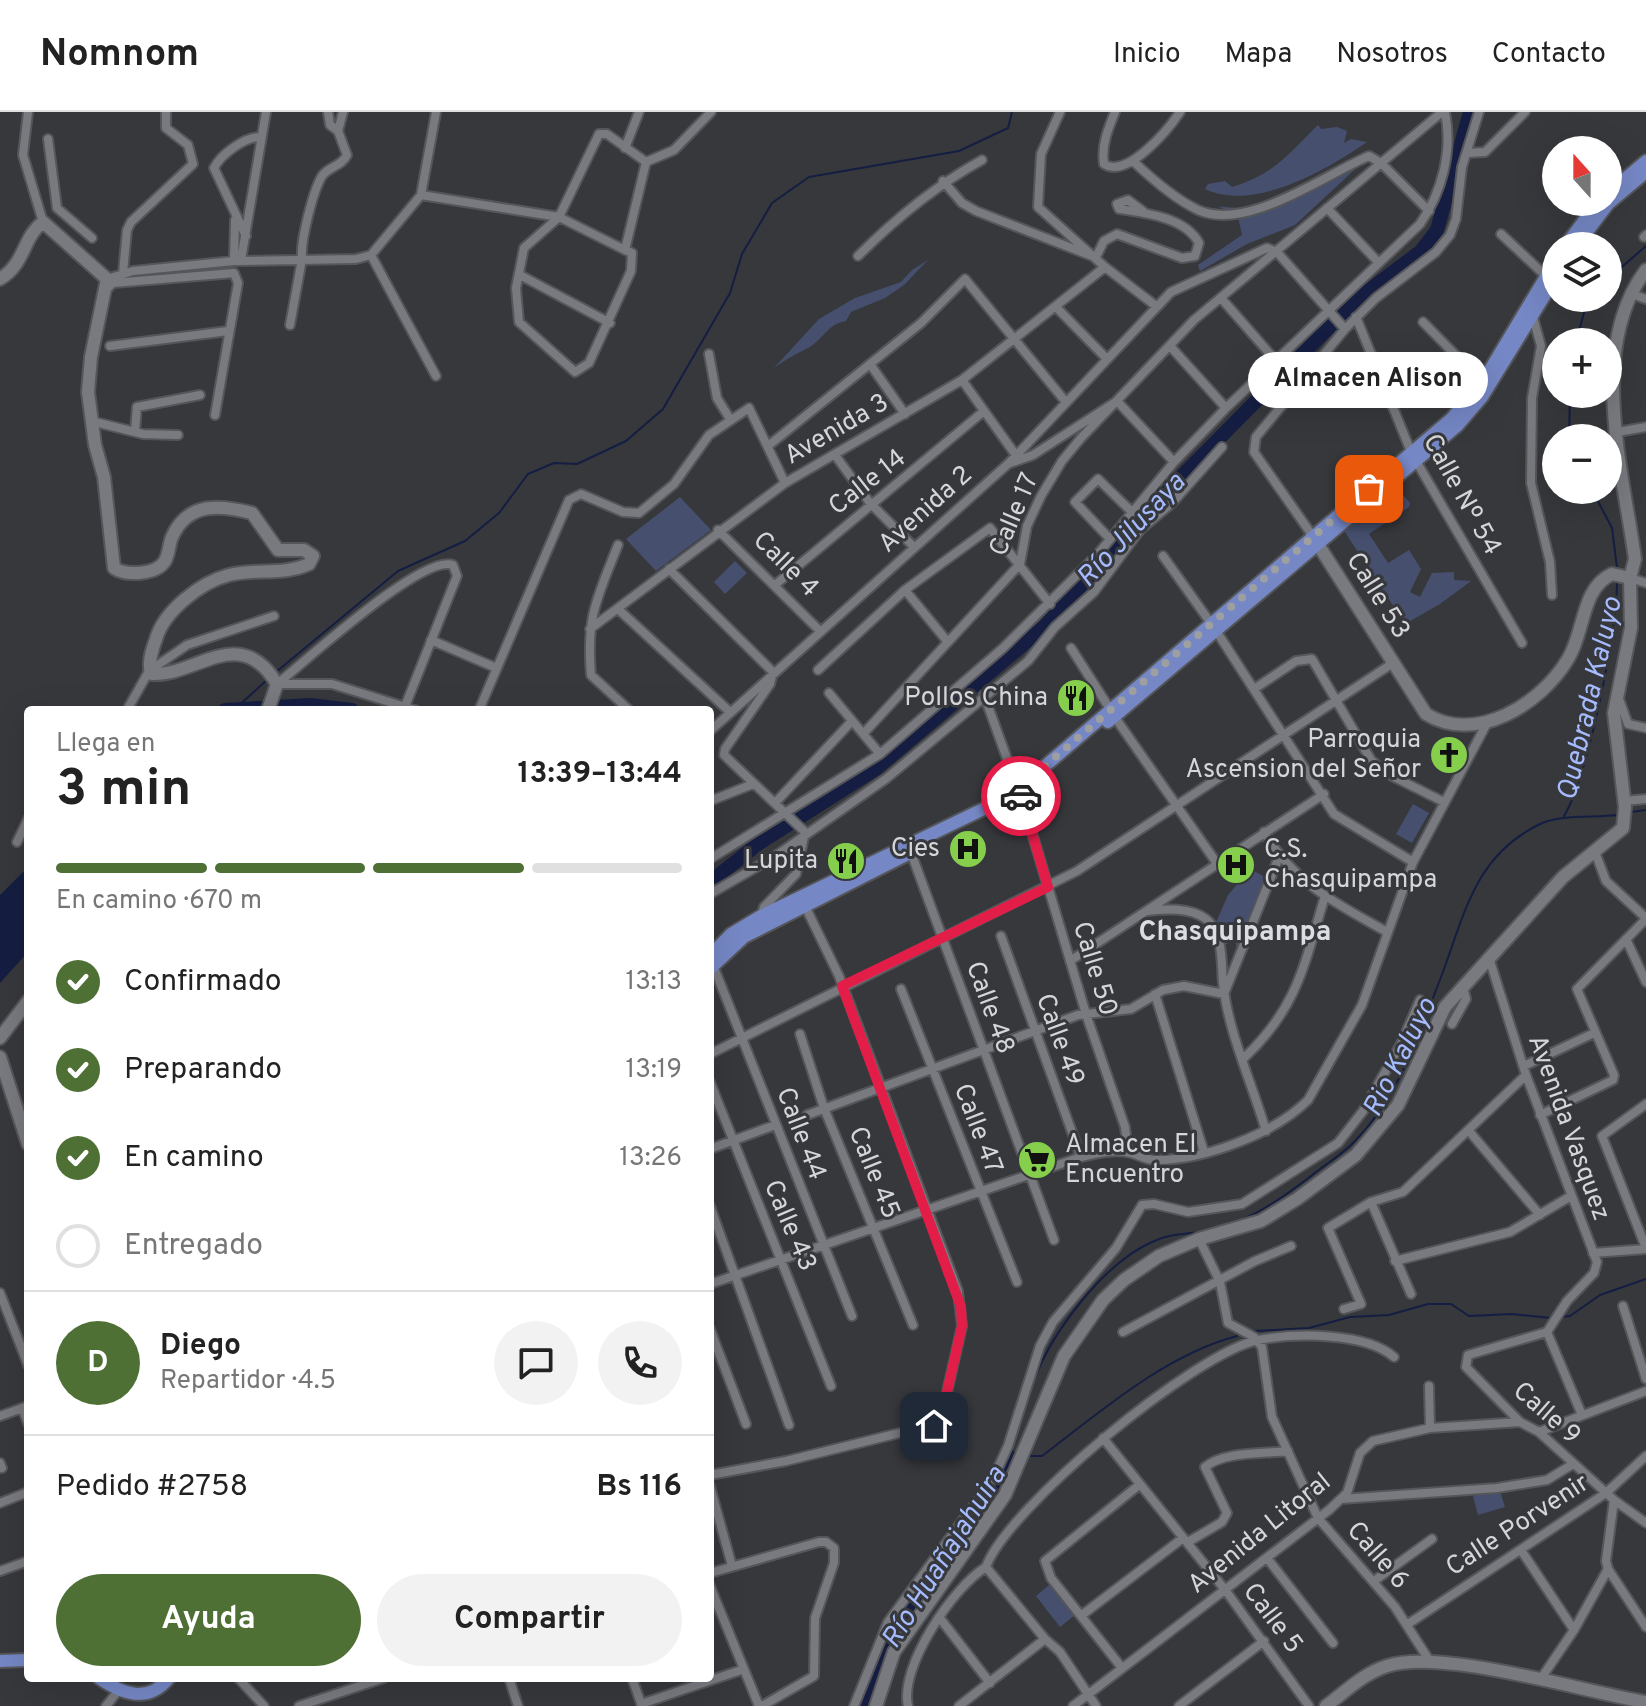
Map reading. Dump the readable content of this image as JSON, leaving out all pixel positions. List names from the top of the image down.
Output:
{
  "streets": {
    "street": [
      "Avenida 3",
      "Calle 14",
      "Calle Nº 54",
      "Avenida 2",
      "Calle 17",
      "Calle 4",
      "Calle 53",
      "Calle 50",
      "Calle 48",
      "Calle 49",
      "Avenida Vasquez",
      "Calle 47",
      "Calle 44",
      "Calle 45",
      "Calle 43",
      "Calle 9",
      "Calle Porvenir",
      "Avenida Litoral",
      "Calle 6",
      "Calle 5"
    ]
  },
  "crossings": [
    ["Avenida 3", "Calle 4"],
    ["Calle 14", "Calle 4"],
    ["Avenida 2", "Calle 17"],
    ["Avenida 2", "Calle 4"],
    ["Avenida Vasquez", "Calle 9"],
    ["Calle 9", "Calle Porvenir"],
    ["Calle 9", "Avenida Litoral"],
    ["Calle Porvenir", "Calle 6"],
    ["Avenida Litoral", "Calle 6"],
    ["Avenida Litoral", "Calle 5"]
  ],
  "districts": ["Chasquipampa"],
  "water": [
    "Río Jilusaya",
    "Quebrada Kaluyo",
    "Rio Kaluyo",
    "Río Huañajahuira"
  ],
  "places": {
    "other": ["Almacen Alison"],
    "restaurant": ["Pollos China", "Lupita"],
    "church": ["Parroquia Ascension del Señor"],
    "hospital": ["Cies", "C.S. Chasquipampa"],
    "supermarket": ["Almacen El Encuentro"]
  },
  "north": "top",
  "page": {
    "header": "Nomnom",
    "nav": [
      "Inicio",
      "Mapa",
      "Nosotros",
      "Contacto"
    ],
    "map_buttons": ["+", "−"],
    "bubble": "Almacen Alison",
    "heading": ["3 min", "Llega en", "13:39–13:44"],
    "panel": [
      "Diego",
      "Repartidor · 4.5",
      "Pedido #2758",
      "Bs 116"
    ],
    "bar": "En camino · 670 m",
    "list": [
      ["Confirmado", "13:13"],
      ["Preparando", "13:19"],
      ["En camino", "13:26"],
      "Entregado"
    ],
    "round": "D",
    "buttons": ["Ayuda", "Compartir"]
  }
}
